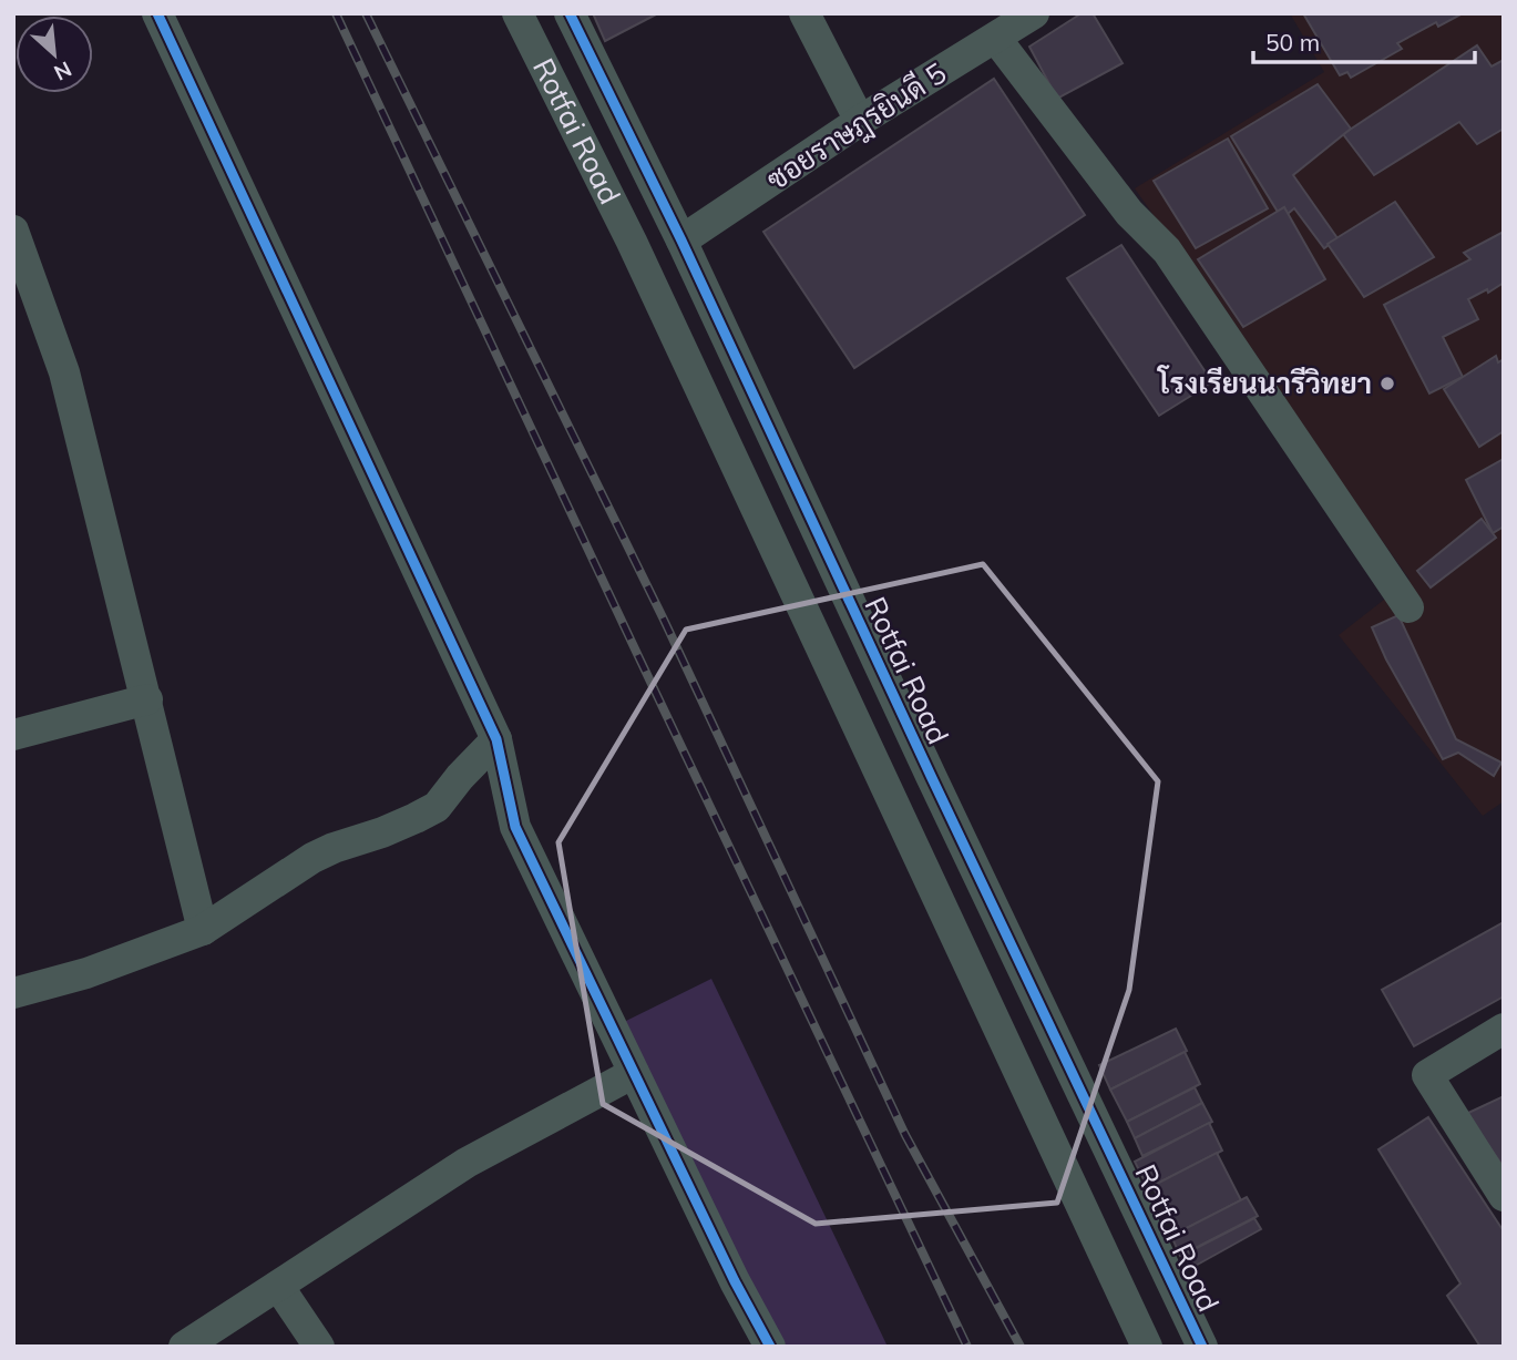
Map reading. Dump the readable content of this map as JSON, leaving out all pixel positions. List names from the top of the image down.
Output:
{
  "streets": {
    "street": ["ซอยราษฎรยินดี 5", "Rotfai Road"]
  },
  "crossings": [
    ["ซอยราษฎรยินดี 5", "Rotfai Road"]
  ],
  "places": ["โรงเรียนนารีวิทยา"],
  "scale_bar": "50 m",
  "north": "bottom right"
}
